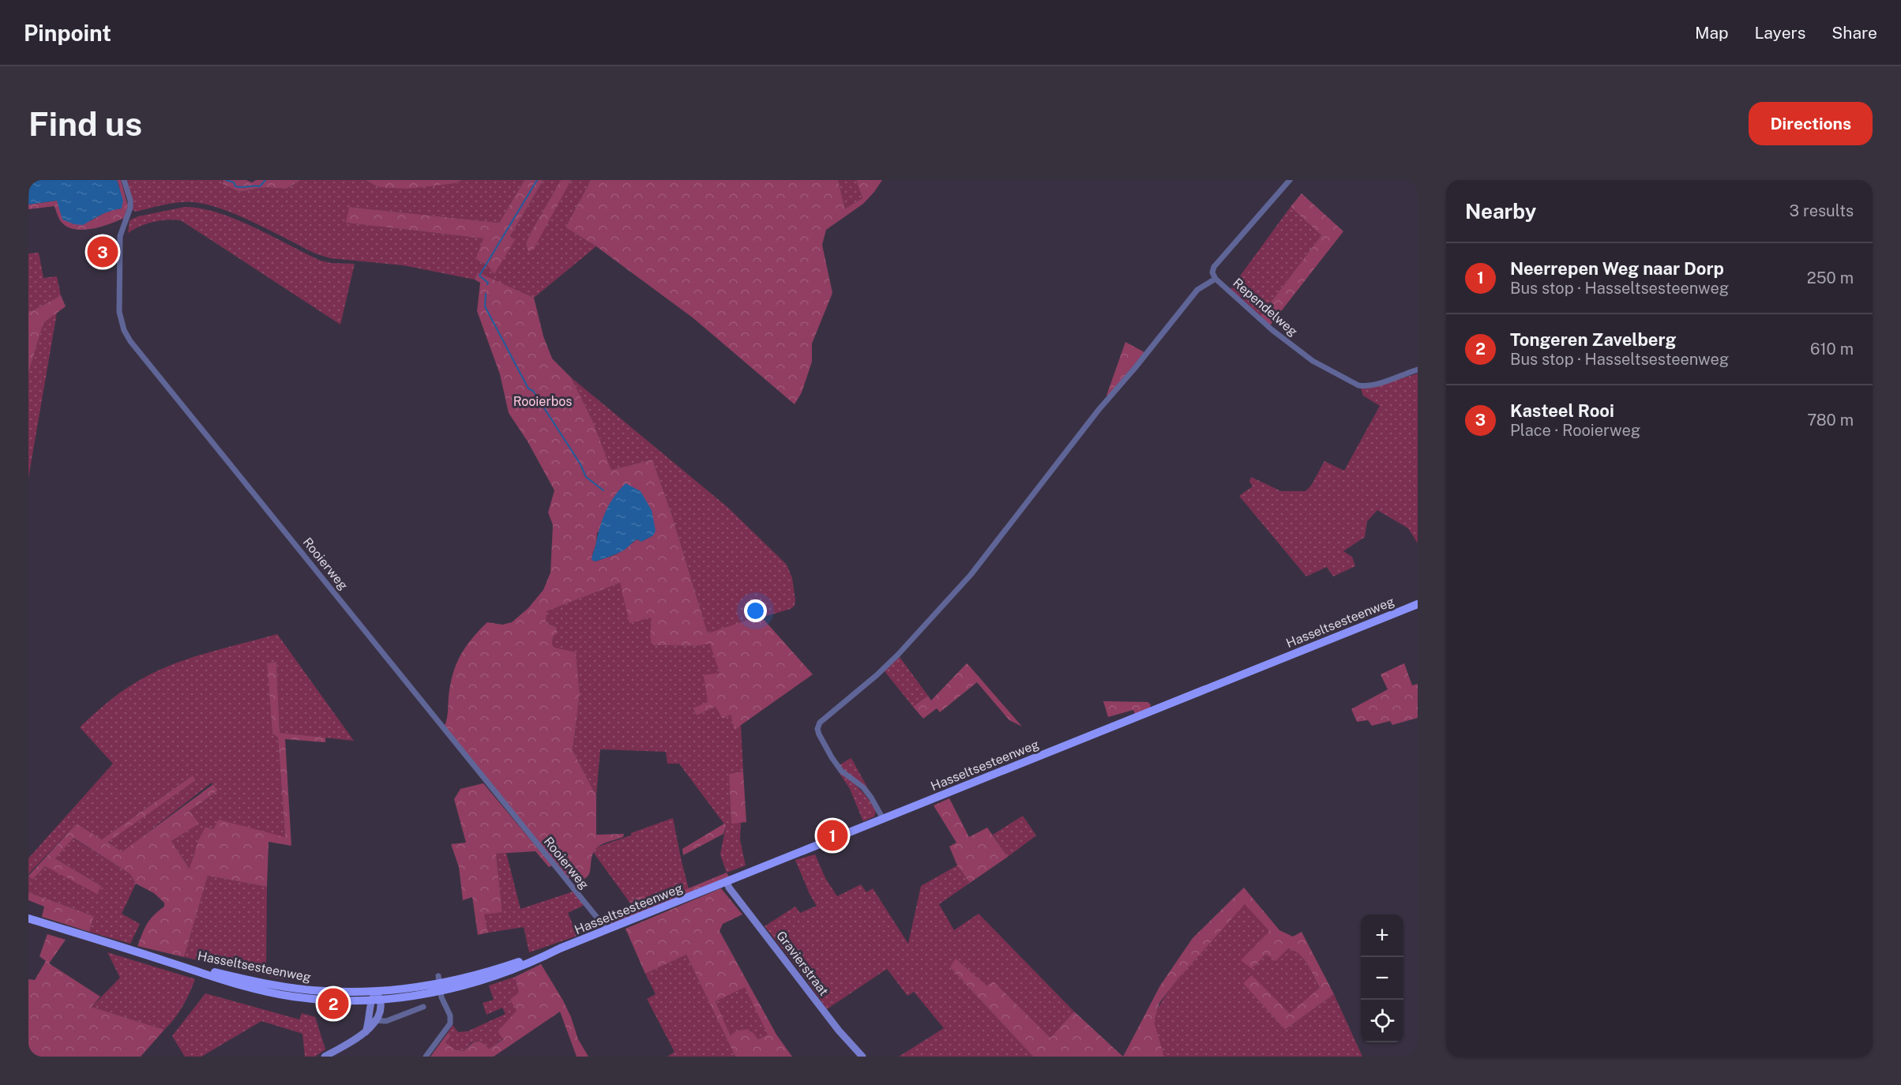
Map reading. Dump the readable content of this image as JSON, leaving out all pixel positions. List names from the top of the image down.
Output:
{
  "streets": {
    "main road": ["Hasseltsesteenweg"],
    "street": ["Rependelweg", "Rooierweg", "Gravierstraat"]
  },
  "crossings": [
    ["Rooierweg", "Hasseltsesteenweg"],
    ["Hasseltsesteenweg", "Gravierstraat"]
  ],
  "parks": ["Rooierbos"],
  "page": {
    "header": "Pinpoint",
    "nav": ["Map", "Layers", "Share"],
    "buttons": "Directions",
    "title": "Find us",
    "heading": ["Nearby", "3 results"],
    "pins": ["3", "1", "2"],
    "list": [
      {
        "mark": "1",
        "name": "Neerrepen Weg naar Dorp",
        "note": "Bus stop · Hasseltsesteenweg",
        "value": "250 m"
      },
      {
        "mark": "2",
        "name": "Tongeren Zavelberg",
        "note": "Bus stop · Hasseltsesteenweg",
        "value": "610 m"
      },
      {
        "mark": "3",
        "name": "Kasteel Rooi",
        "note": "Place · Rooierweg",
        "value": "780 m"
      }
    ],
    "map_buttons": ["+", "−"]
  }
}
